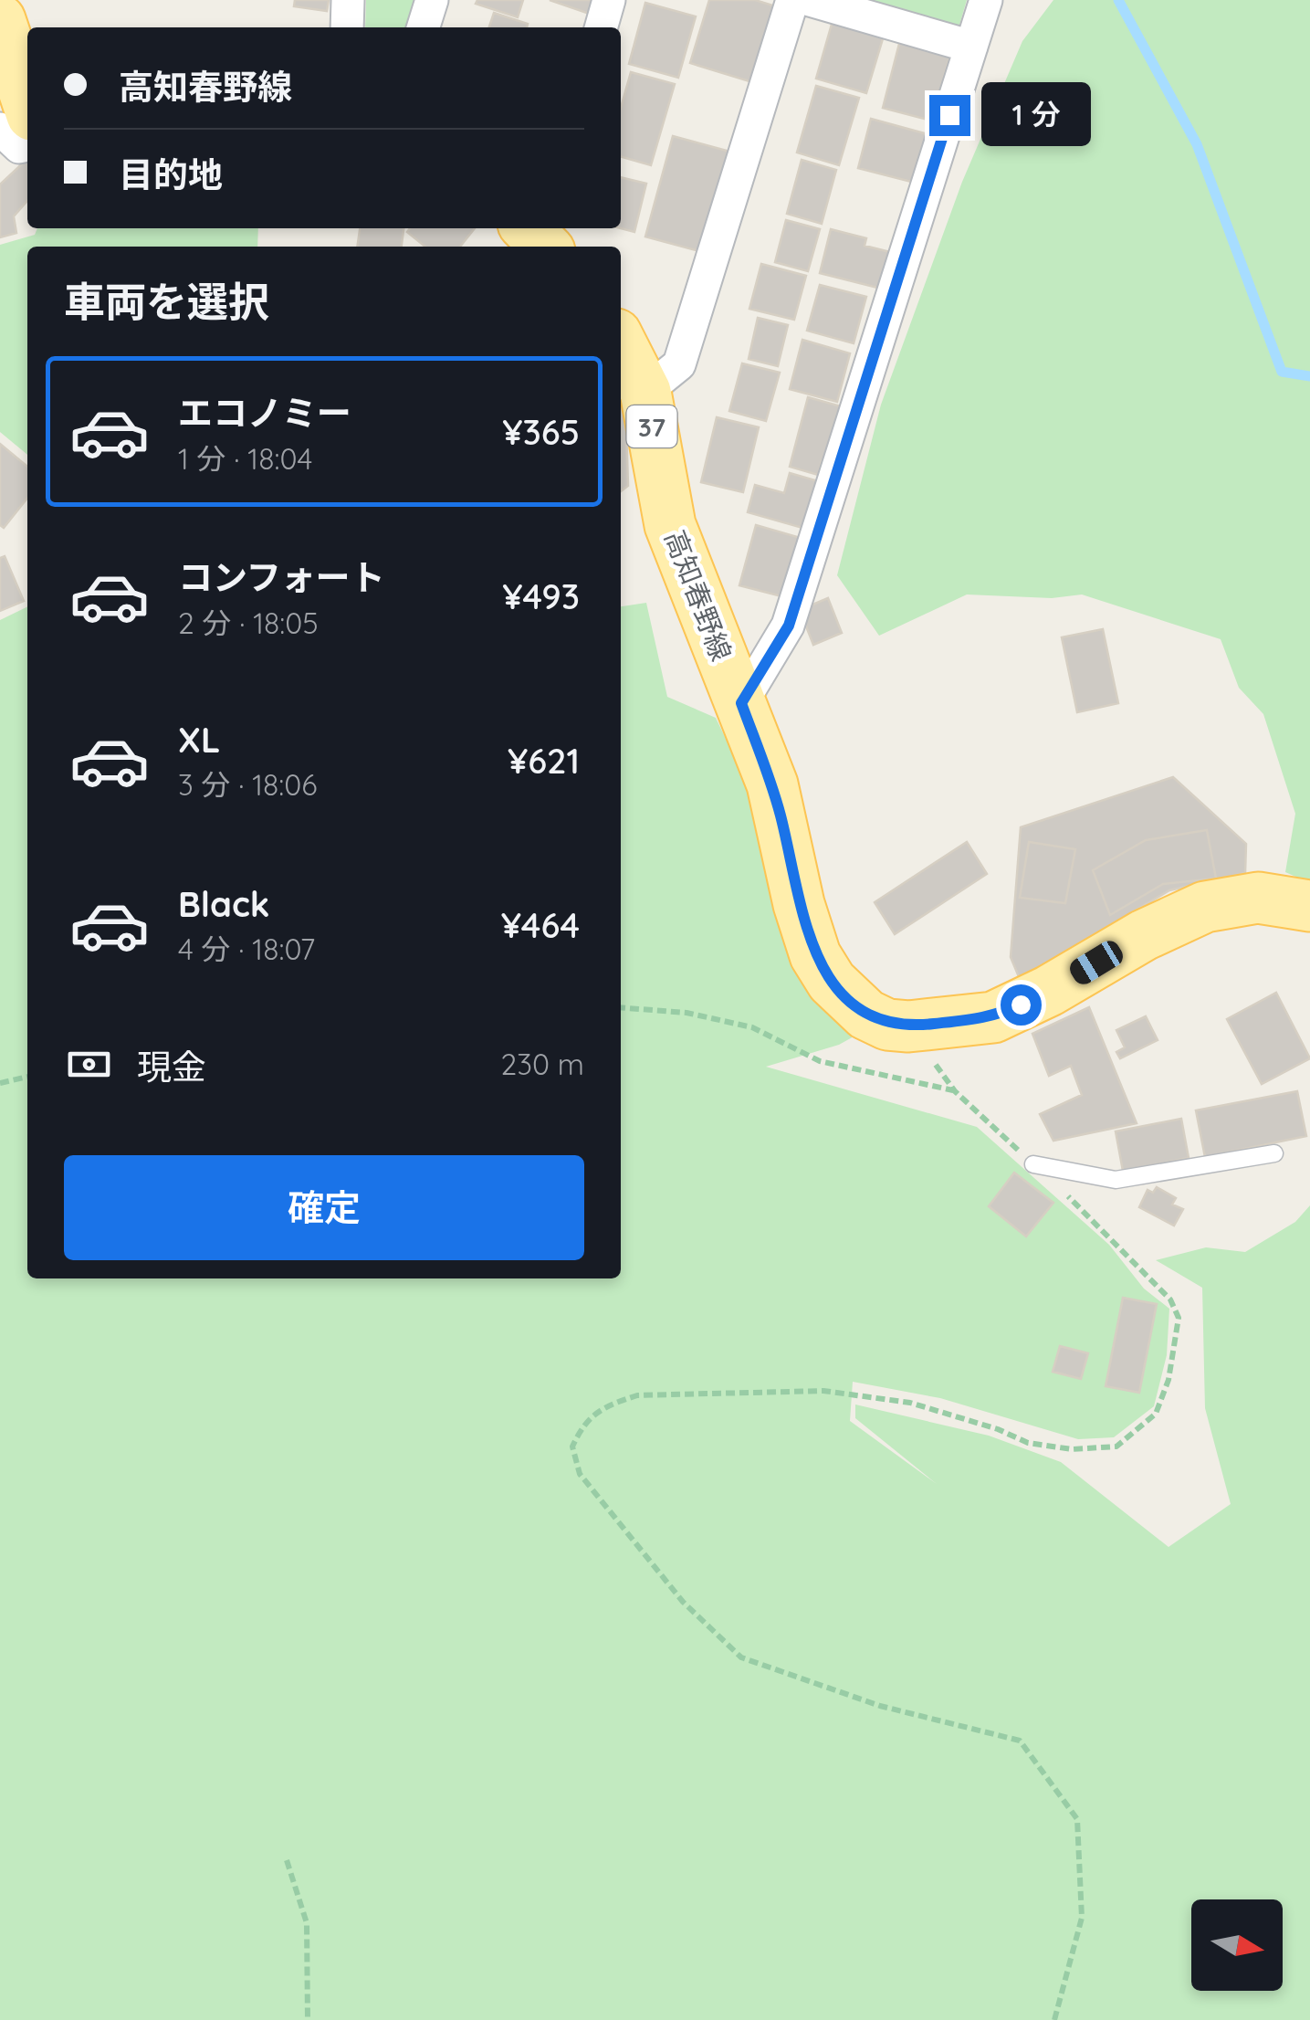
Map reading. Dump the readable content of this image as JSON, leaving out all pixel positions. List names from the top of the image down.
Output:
{
  "streets": {
    "main road": ["37", "高知春野線"]
  },
  "north": "right",
  "page": {
    "banner": ["高知春野線", "目的地"],
    "bubble": "1 分",
    "heading": "車両を選択",
    "list": [
      {
        "name": "エコノミー",
        "note": "1 分 · 18:04",
        "value": "¥365"
      },
      {
        "name": "コンフォート",
        "note": "2 分 · 18:05",
        "value": "¥493"
      },
      {
        "name": "XL",
        "note": "3 分 · 18:06",
        "value": "¥621"
      },
      {
        "name": "Black",
        "note": "4 分 · 18:07",
        "value": "¥464"
      }
    ],
    "pay": ["現金", "230 m"],
    "buttons": "確定"
  }
}
